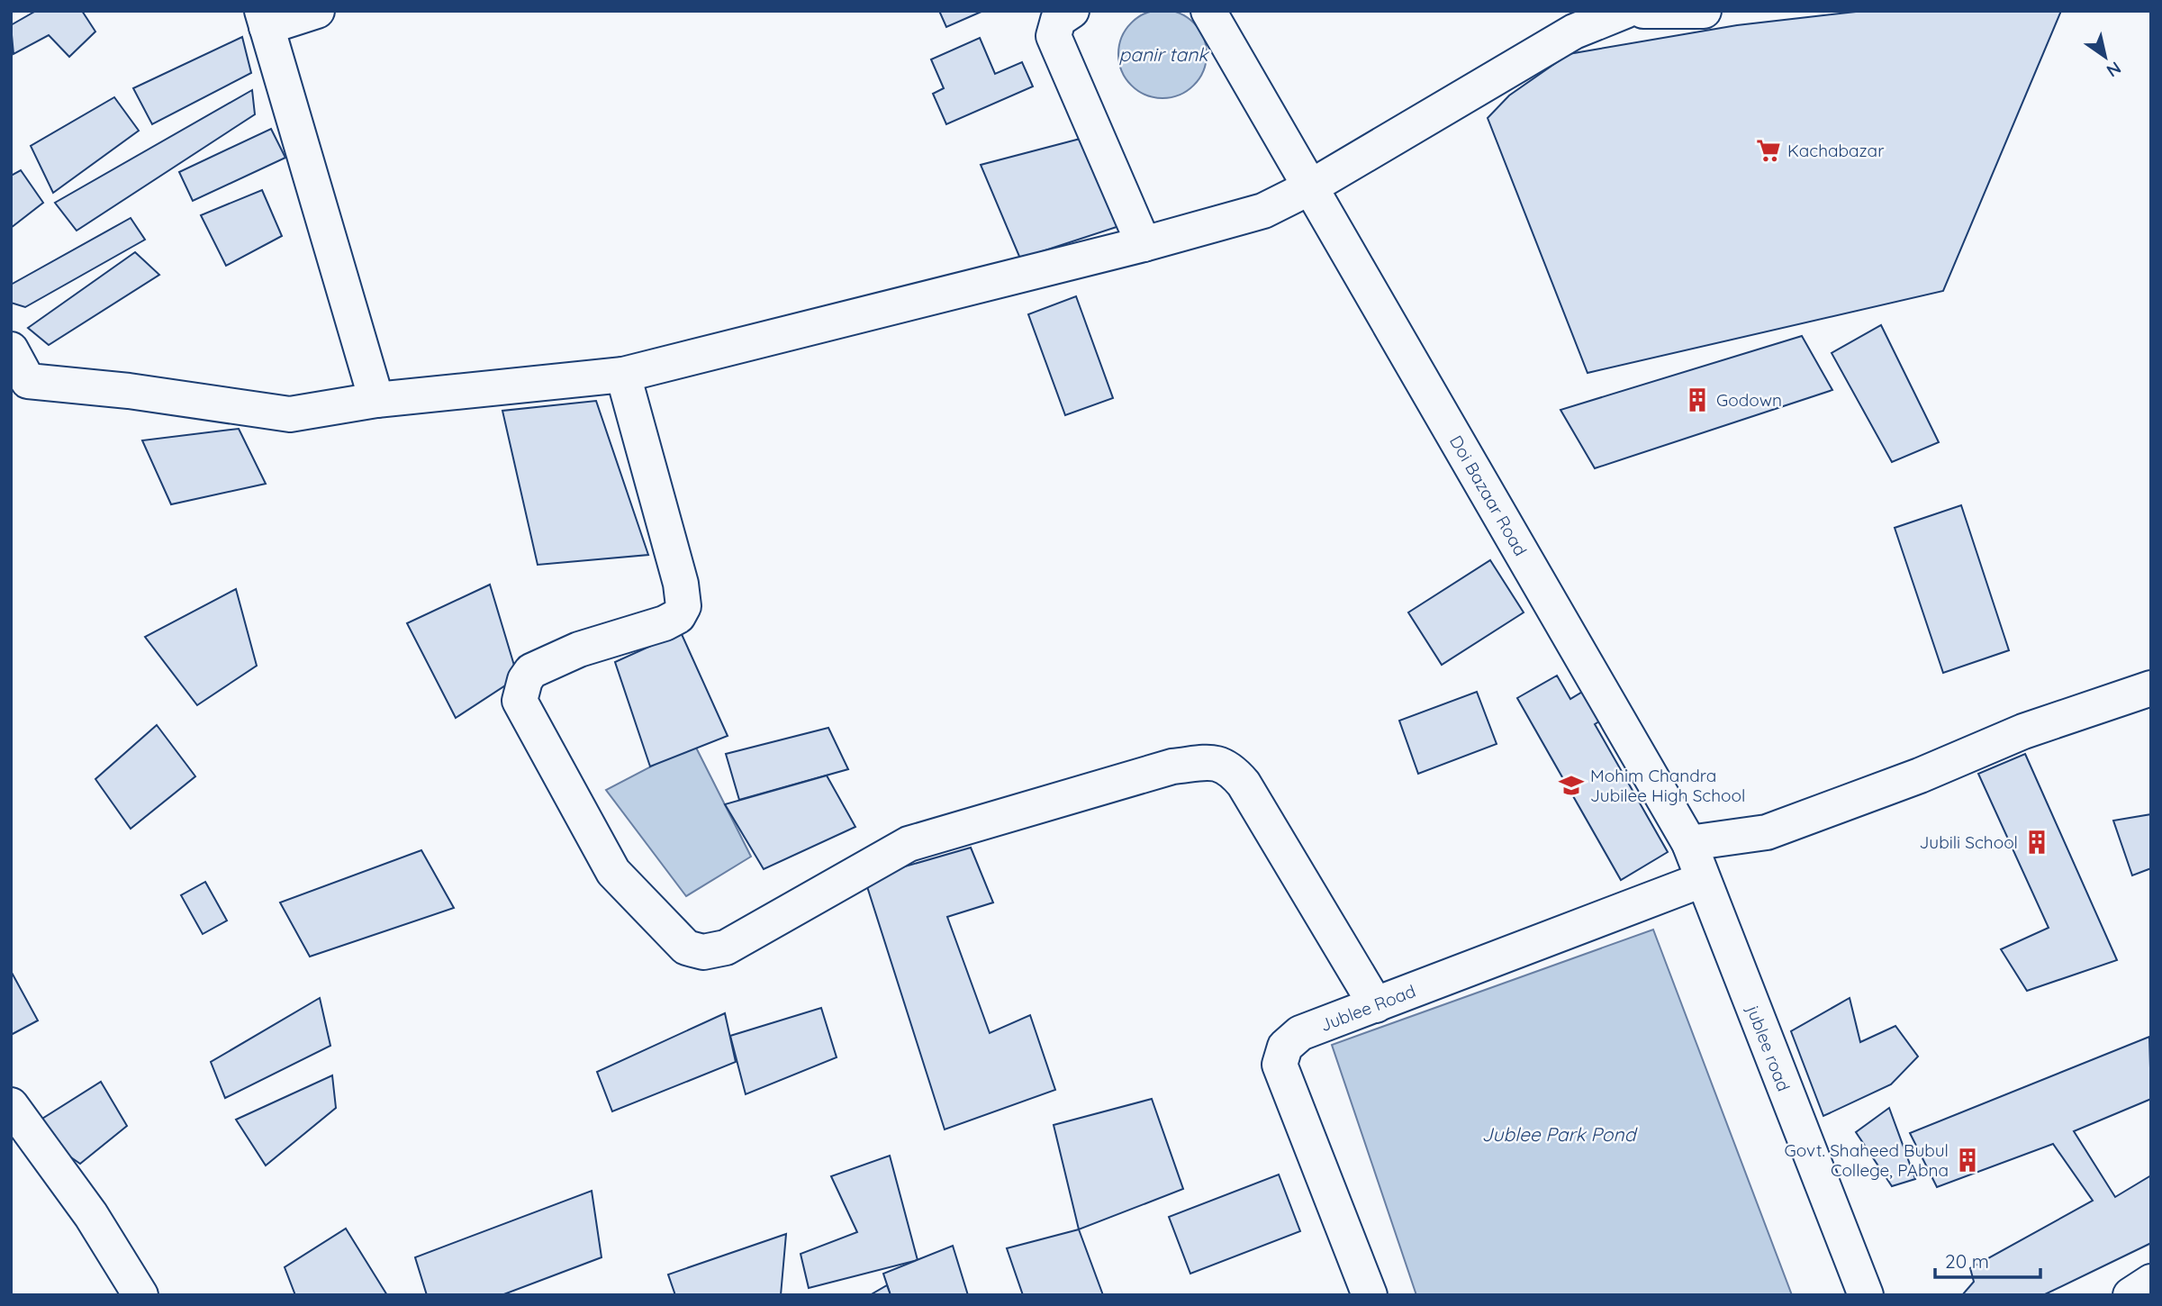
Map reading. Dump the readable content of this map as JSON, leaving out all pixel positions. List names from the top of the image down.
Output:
{
  "streets": {
    "street": ["Doi Bazaar Road", "Jublee Road", "jublee road"]
  },
  "crossings": [
    ["Doi Bazaar Road", "jublee road"],
    ["Jublee Road", "jublee road"]
  ],
  "water": ["panir tank", "Jublee Park Pond"],
  "places": {
    "supermarket": ["Kachabazar"],
    "building": ["Godown", "Jubili School", "Govt. Shaheed Bubul College, PAbna"],
    "school or university": ["Mohim Chandra Jubilee High School"]
  },
  "scale_bar": "20 m",
  "north": "bottom right"
}
